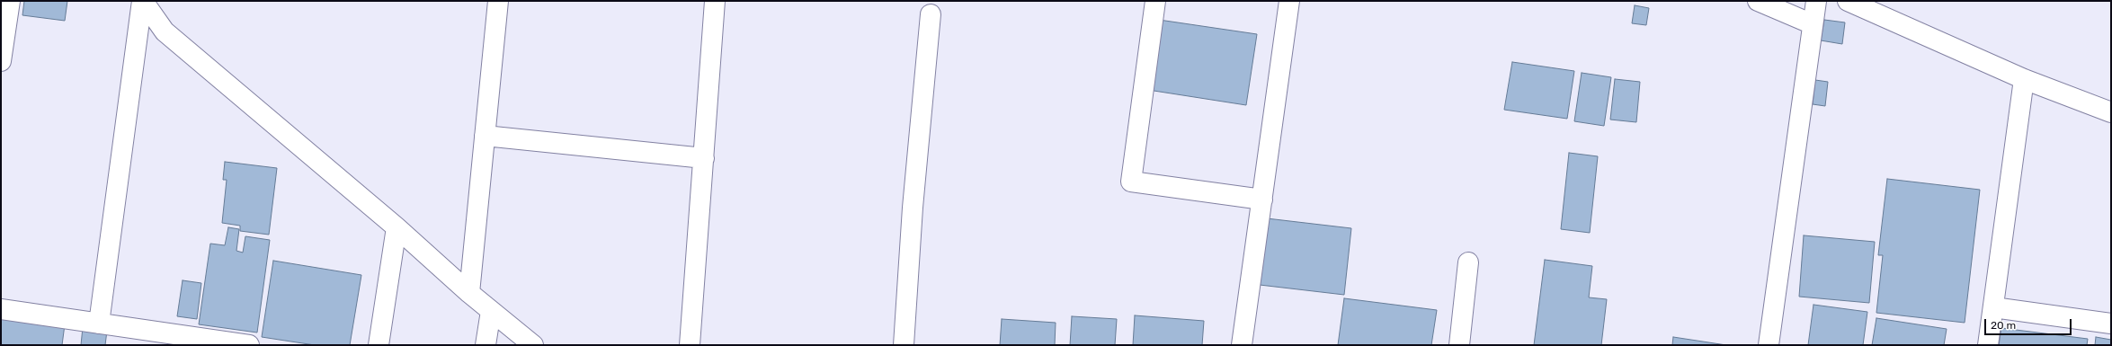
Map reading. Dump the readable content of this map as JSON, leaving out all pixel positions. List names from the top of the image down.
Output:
{
  "scale_bar": "20 m"
}
